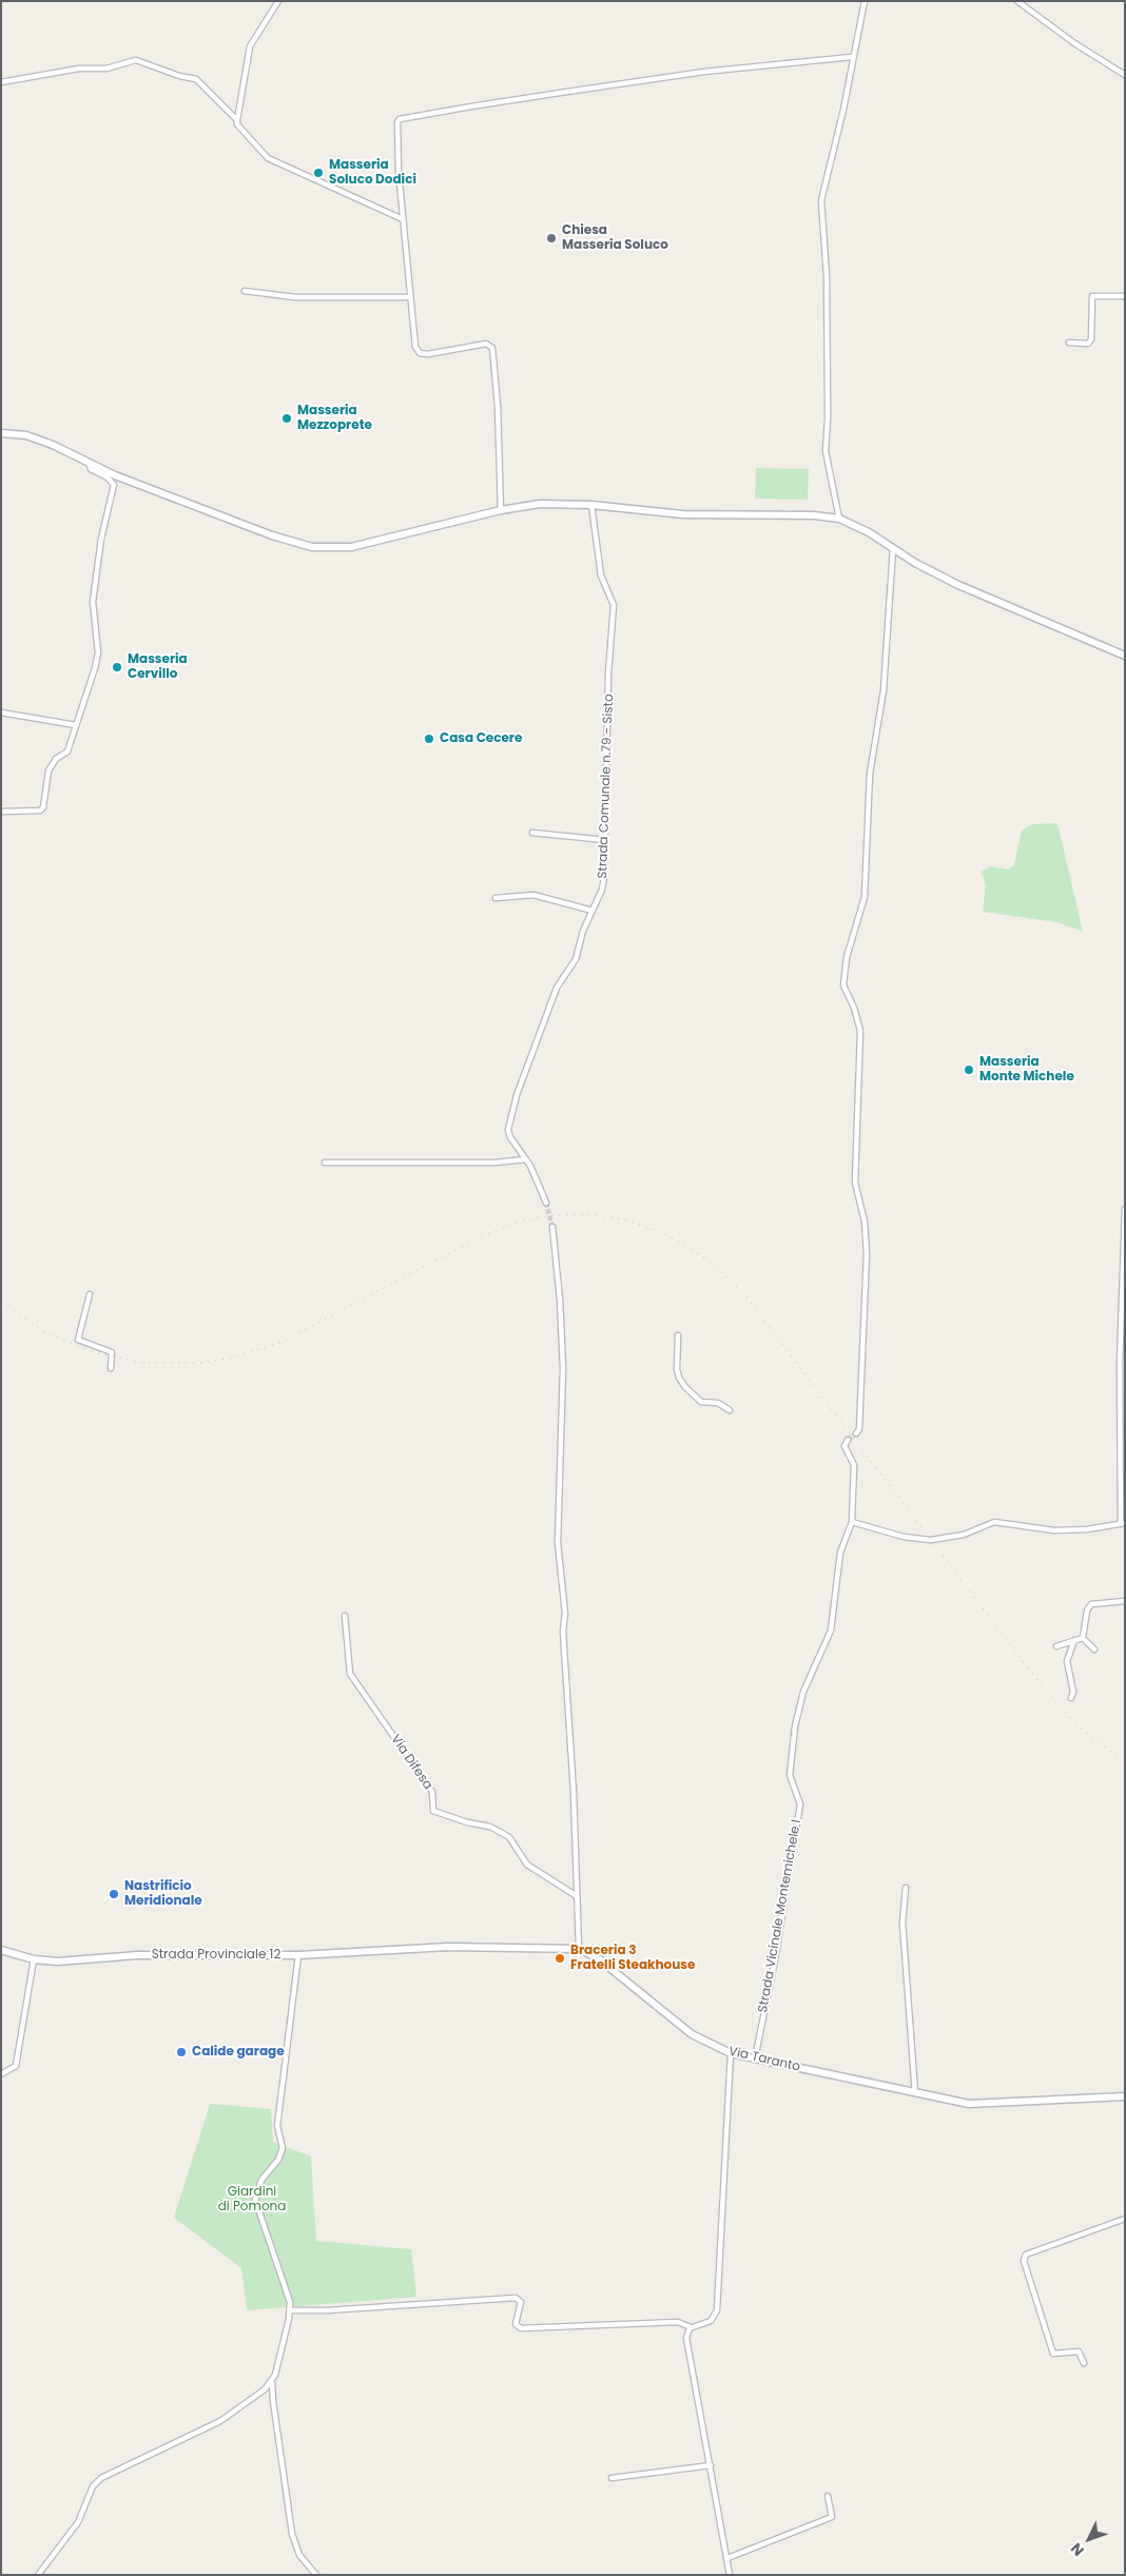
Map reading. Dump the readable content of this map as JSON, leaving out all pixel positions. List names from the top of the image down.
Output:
{
  "streets": {
    "main road": ["Strada Provinciale 12", "Via Taranto"],
    "street": ["Strada Comunale n.79 - Sisto", "Via Difesa", "Strada Vicinale Montemichele I"]
  },
  "crossings": [
    ["Strada Vicinale Montemichele I", "Via Taranto"],
    ["Strada Provinciale 12", "Via Taranto"]
  ],
  "parks": ["Giardini di Pomona"],
  "places": [
    "Masseria Soluco Dodici",
    "Chiesa Masseria Soluco",
    "Masseria Mezzoprete",
    "Masseria Cervillo",
    "Casa Cecere",
    "Masseria Monte Michele",
    "Nastrificio Meridionale",
    "Braceria 3 Fratelli Steakhouse",
    "Calide garage"
  ],
  "north": "bottom left"
}
